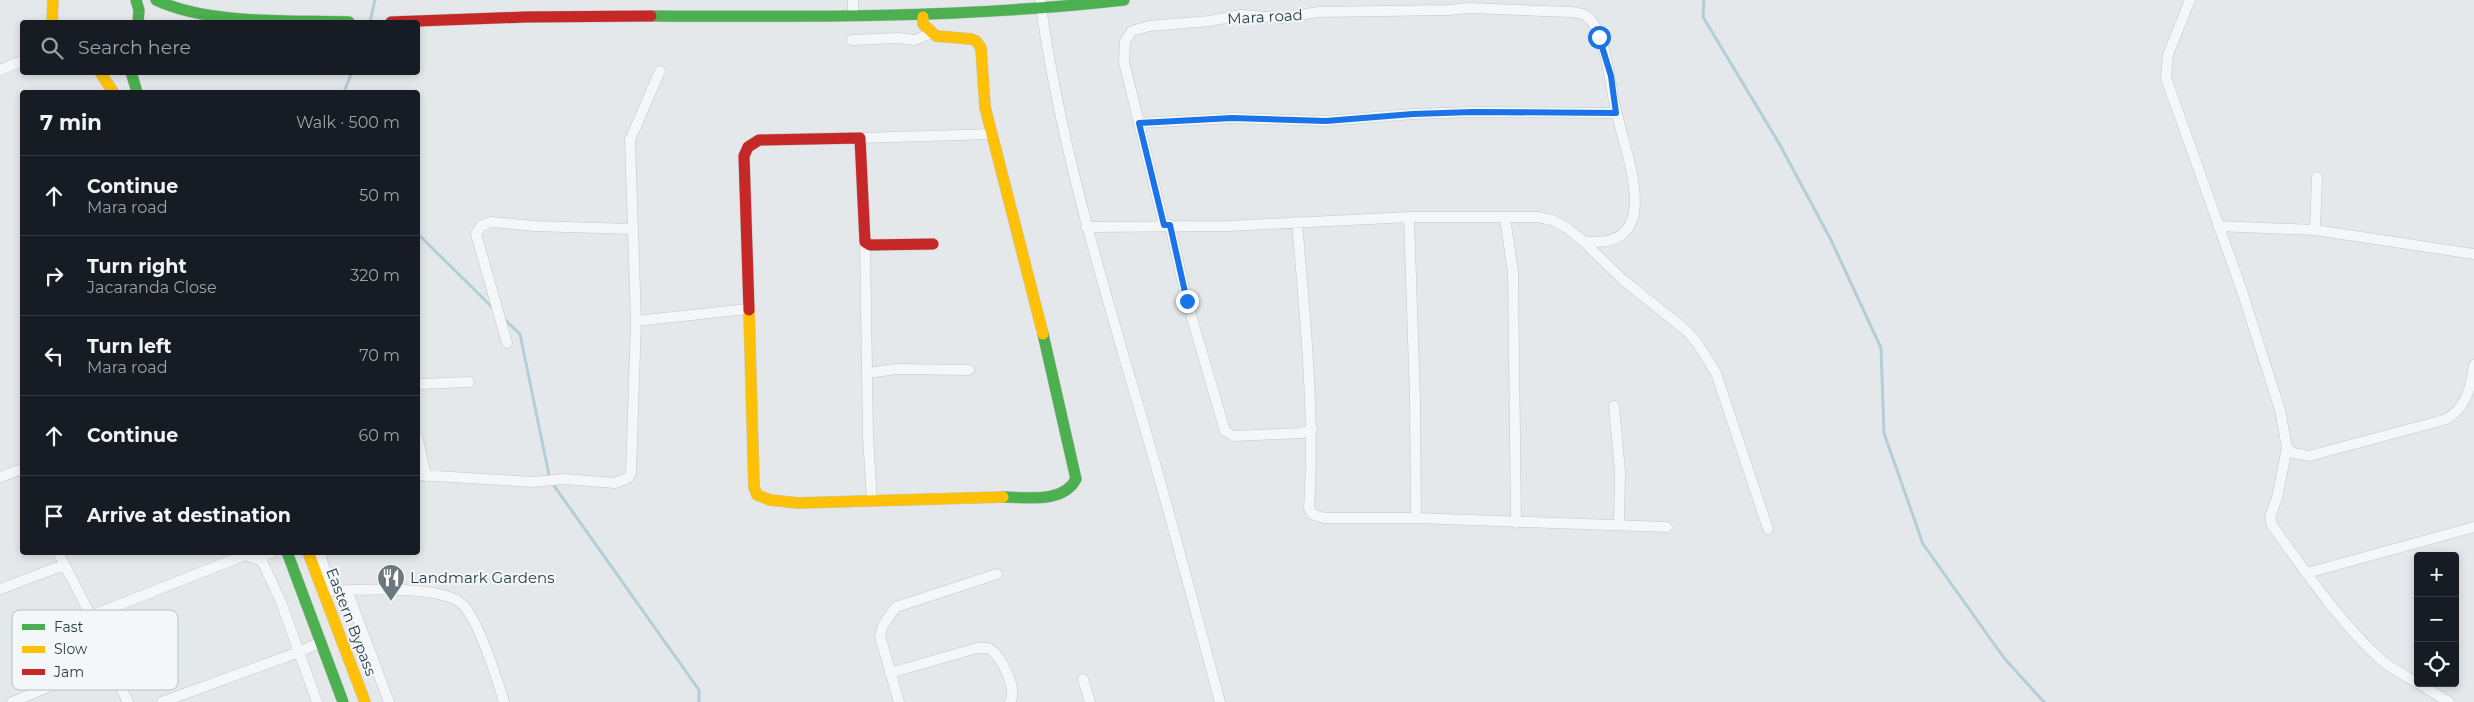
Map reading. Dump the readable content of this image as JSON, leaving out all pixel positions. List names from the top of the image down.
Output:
{
  "streets": {
    "street": ["Mara road", "Eastern Bypass"]
  },
  "places": {
    "restaurant": ["Landmark Gardens"]
  },
  "legend": ["Fast", "Slow", "Jam"],
  "page": {
    "search": "Search here",
    "heading": ["7 min", "Walk · 500 m"],
    "list": [
      ["Continue", "Mara road", "50 m"],
      ["Turn right", "Jacaranda Close", "320 m"],
      ["Turn left", "Mara road", "70 m"],
      ["Continue", "60 m"],
      "Arrive at destination"
    ],
    "map_buttons": ["+", "−"]
  }
}
